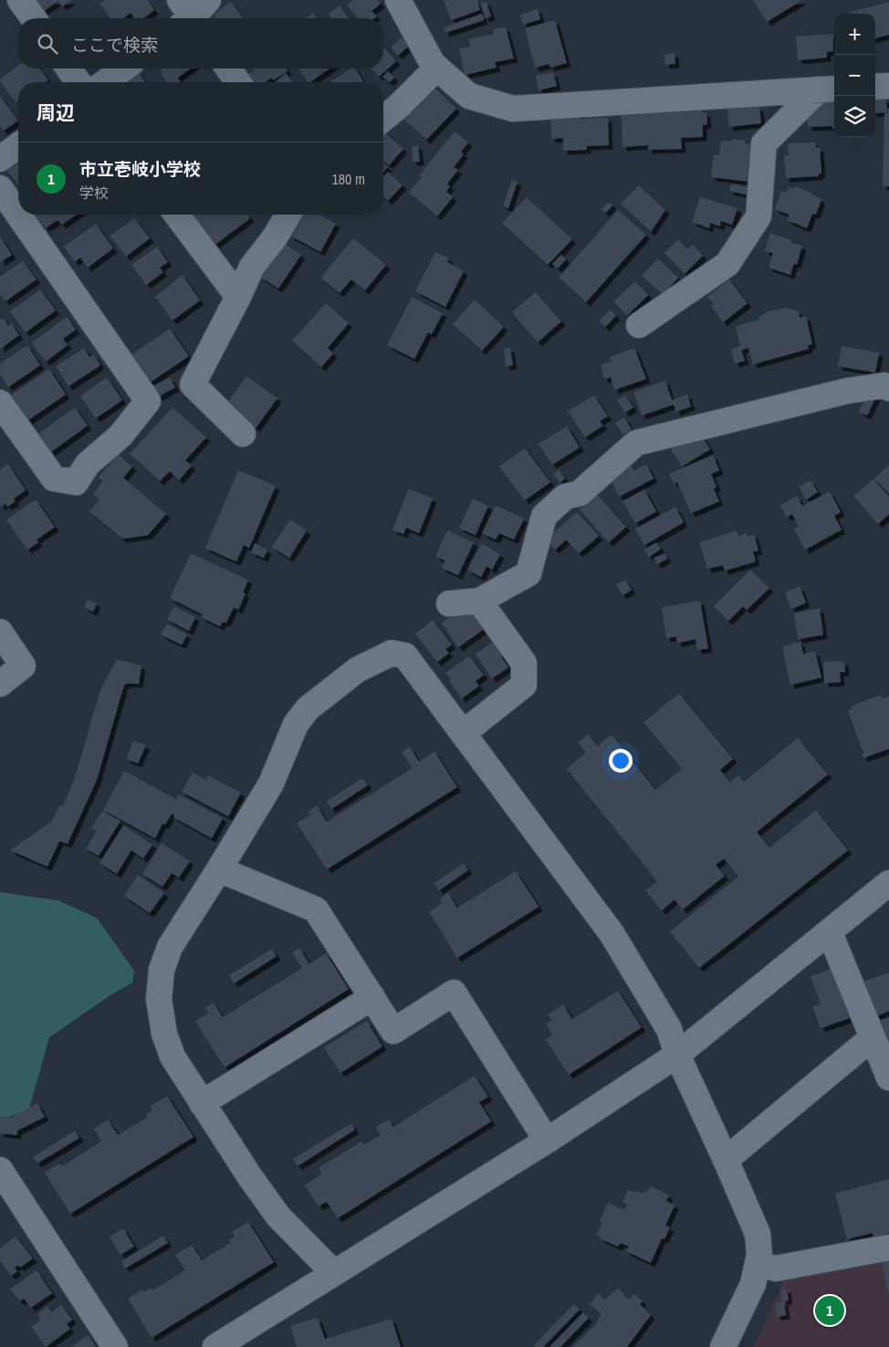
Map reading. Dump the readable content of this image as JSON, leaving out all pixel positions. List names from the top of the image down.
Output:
{
  "page": {
    "map_buttons": ["+", "−"],
    "search": "ここで検索",
    "heading": "周辺",
    "list": [
      {
        "mark": "1",
        "name": "市立壱岐小学校",
        "note": "学校",
        "value": "180 m"
      }
    ],
    "pins": "1"
  }
}
